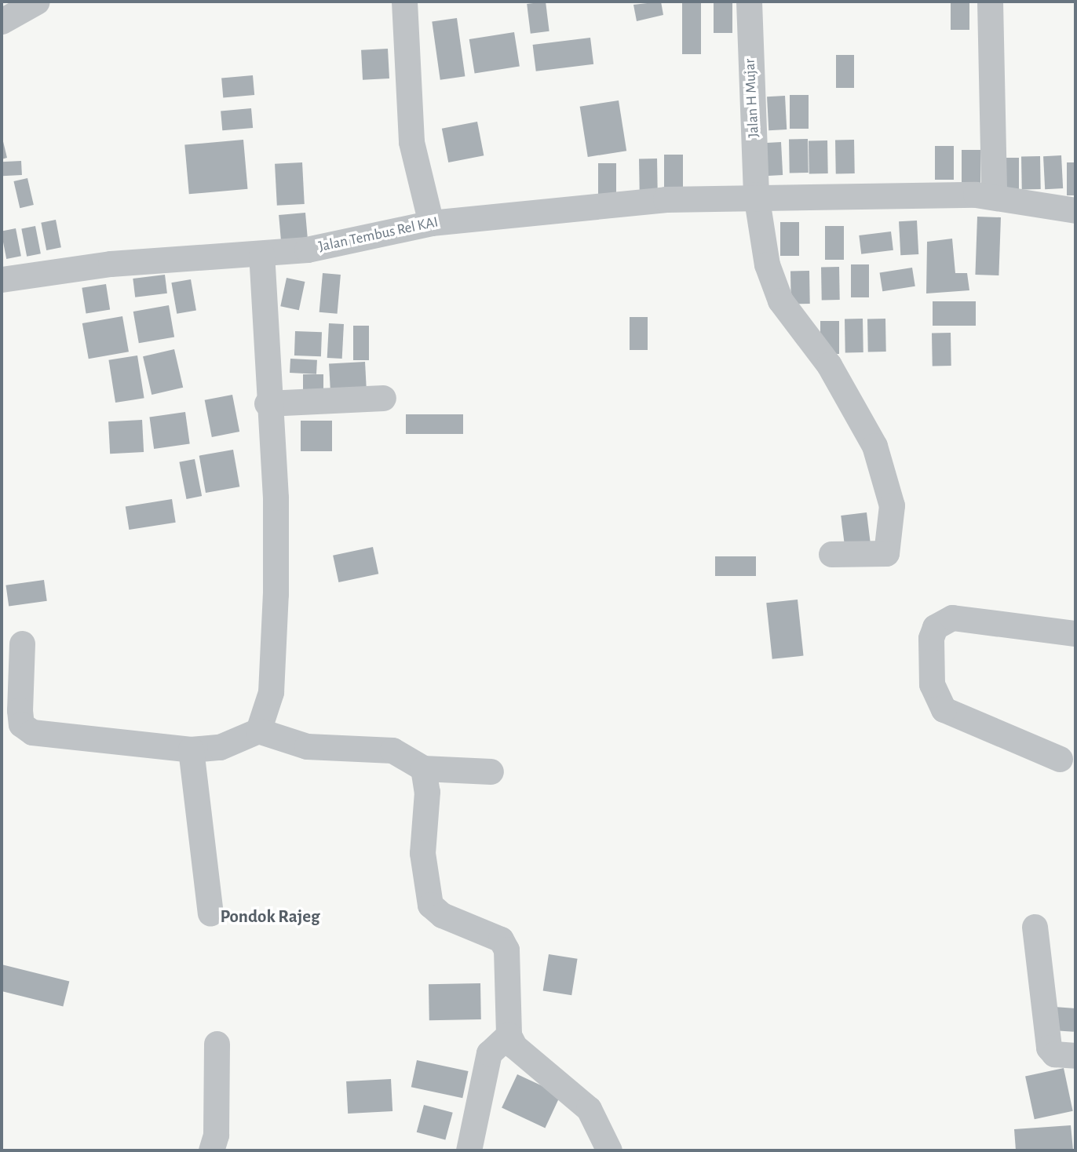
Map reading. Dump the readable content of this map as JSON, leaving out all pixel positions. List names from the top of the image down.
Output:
{
  "streets": {
    "street": ["Jalan H Mujar", "Jalan Tembus Rel KAI"]
  },
  "crossings": [
    ["Jalan H Mujar", "Jalan Tembus Rel KAI"]
  ],
  "districts": ["Pondok Rajeg"]
}
